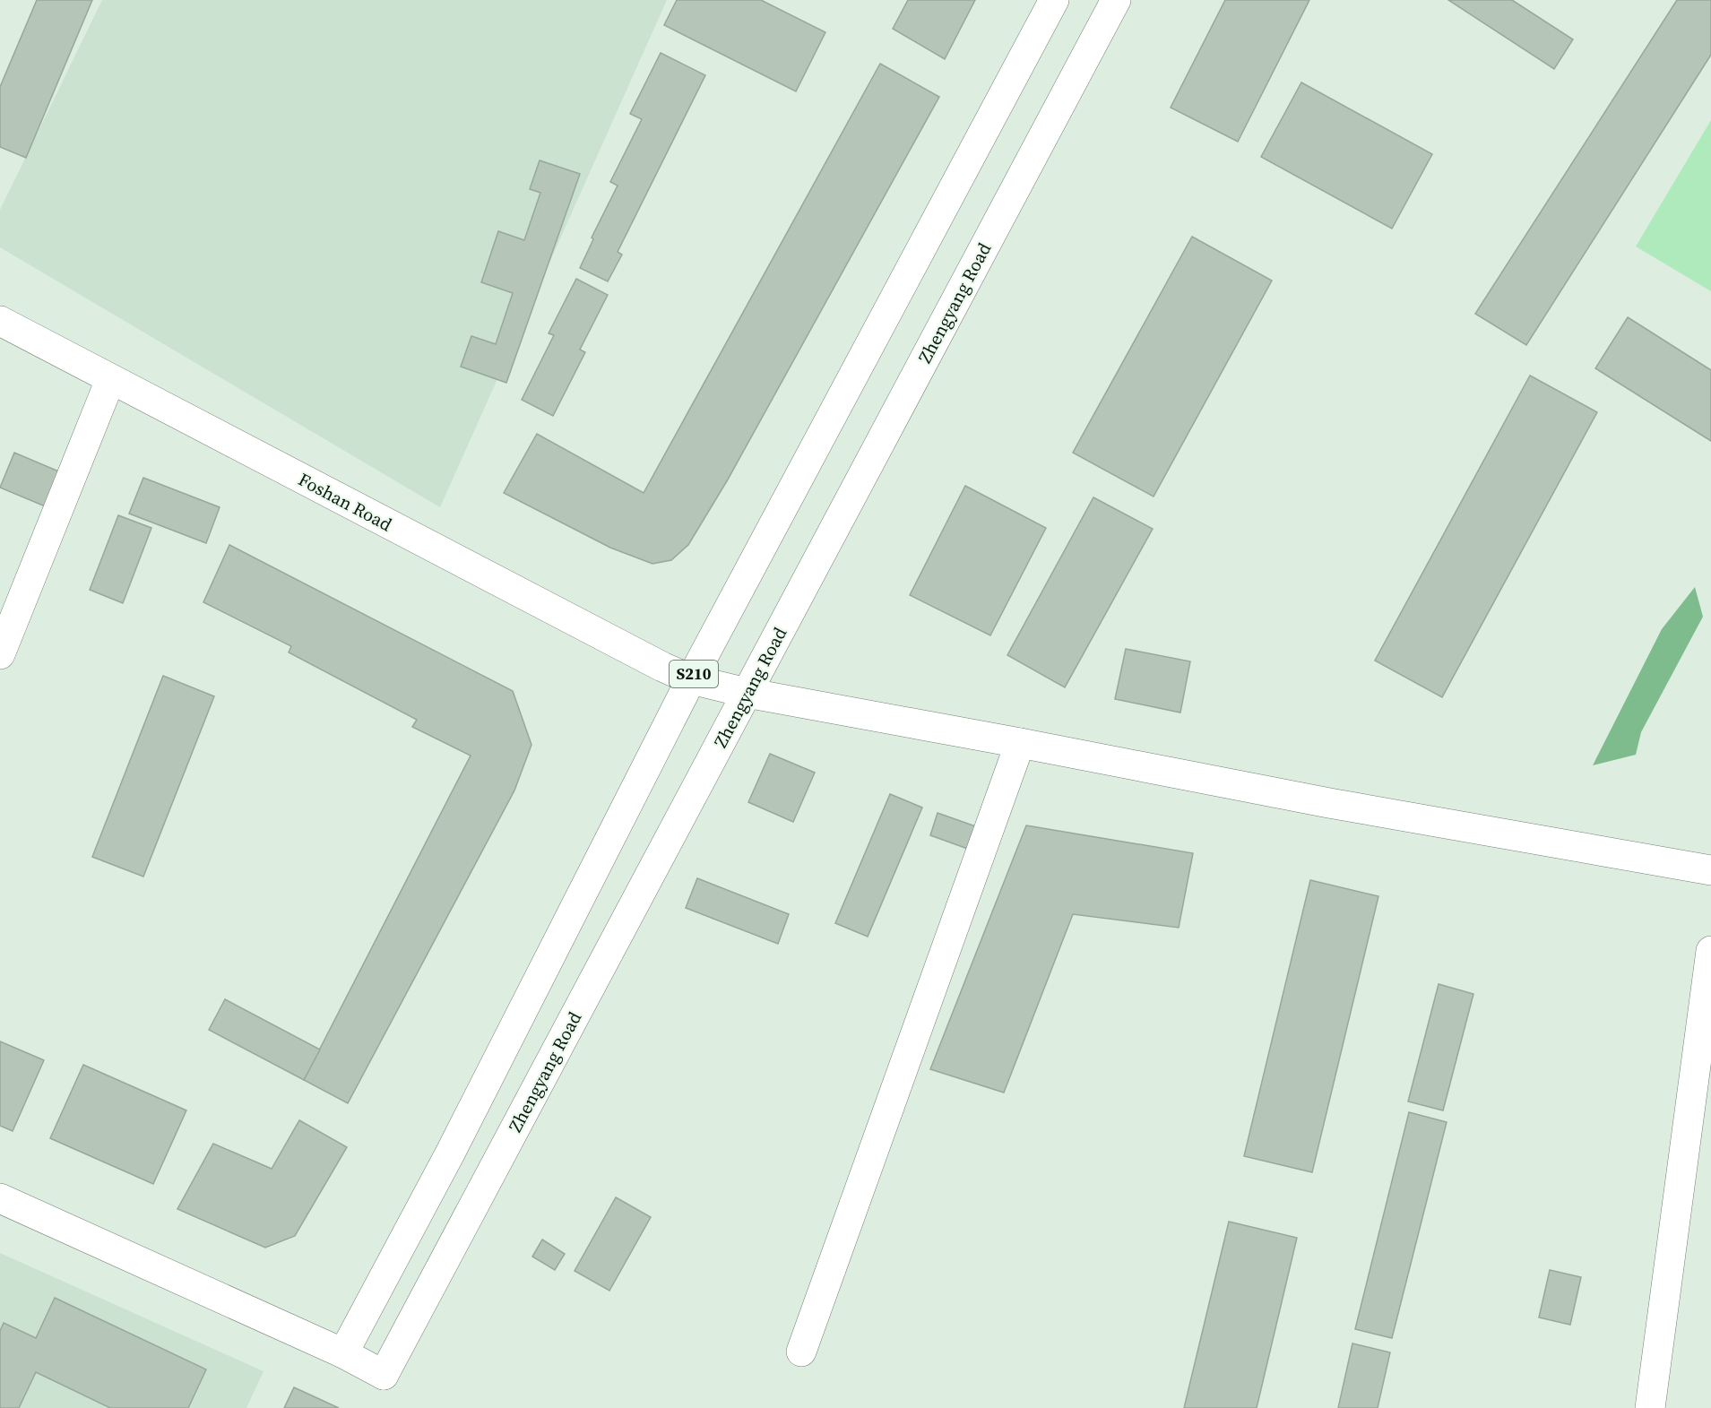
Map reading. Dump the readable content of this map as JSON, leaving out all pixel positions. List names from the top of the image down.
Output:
{
  "streets": {
    "main road": ["Zhengyang Road", "Foshan Road", "S210"]
  },
  "crossings": [
    ["Zhengyang Road", "Foshan Road"],
    ["Zhengyang Road", "S210"],
    ["Foshan Road", "S210"]
  ]
}
